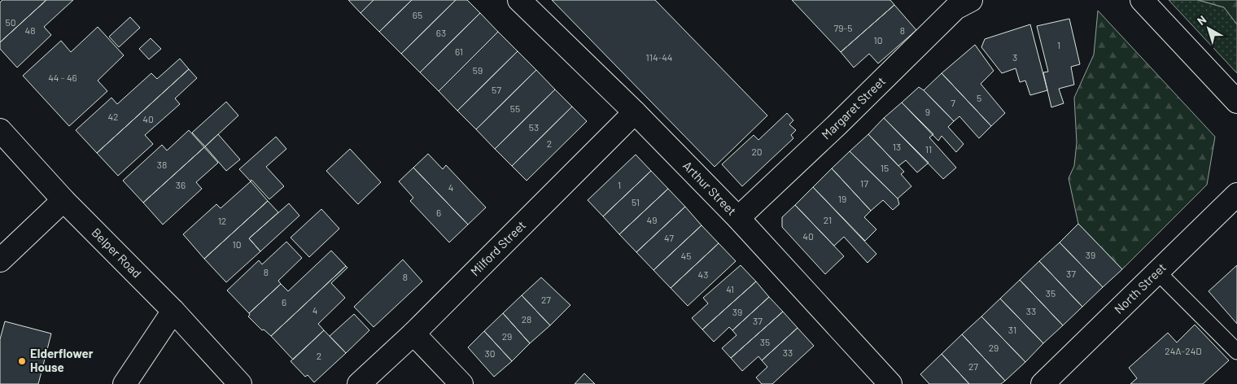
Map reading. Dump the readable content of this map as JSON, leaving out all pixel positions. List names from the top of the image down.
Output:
{
  "streets": {
    "street": [
      "Margaret Street",
      "Arthur Street",
      "Milford Street",
      "Belper Road",
      "North Street"
    ]
  },
  "crossings": [
    ["Margaret Street", "Arthur Street"],
    ["Arthur Street", "Milford Street"]
  ],
  "places": ["Elderflower House"],
  "house_numbers": [
    "65",
    "50",
    "79-5",
    "48",
    "8",
    "63",
    "10",
    "1",
    "61",
    "114-44",
    "3",
    "59",
    "44 - 46",
    "57",
    "5",
    "7",
    "55",
    "9",
    "42",
    "40",
    "53",
    "2",
    "13",
    "11",
    "20",
    "38",
    "15",
    "17",
    "36",
    "1",
    "4",
    "19",
    "51",
    "6",
    "49",
    "21",
    "12",
    "40",
    "47",
    "10",
    "39",
    "45",
    "8",
    "37",
    "43",
    "8",
    "41",
    "35",
    "27",
    "6",
    "4",
    "33",
    "39",
    "28",
    "37",
    "31",
    "29",
    "35",
    "29",
    "24A-24D",
    "33",
    "30",
    "2",
    "27"
  ],
  "north": "top left"
}
